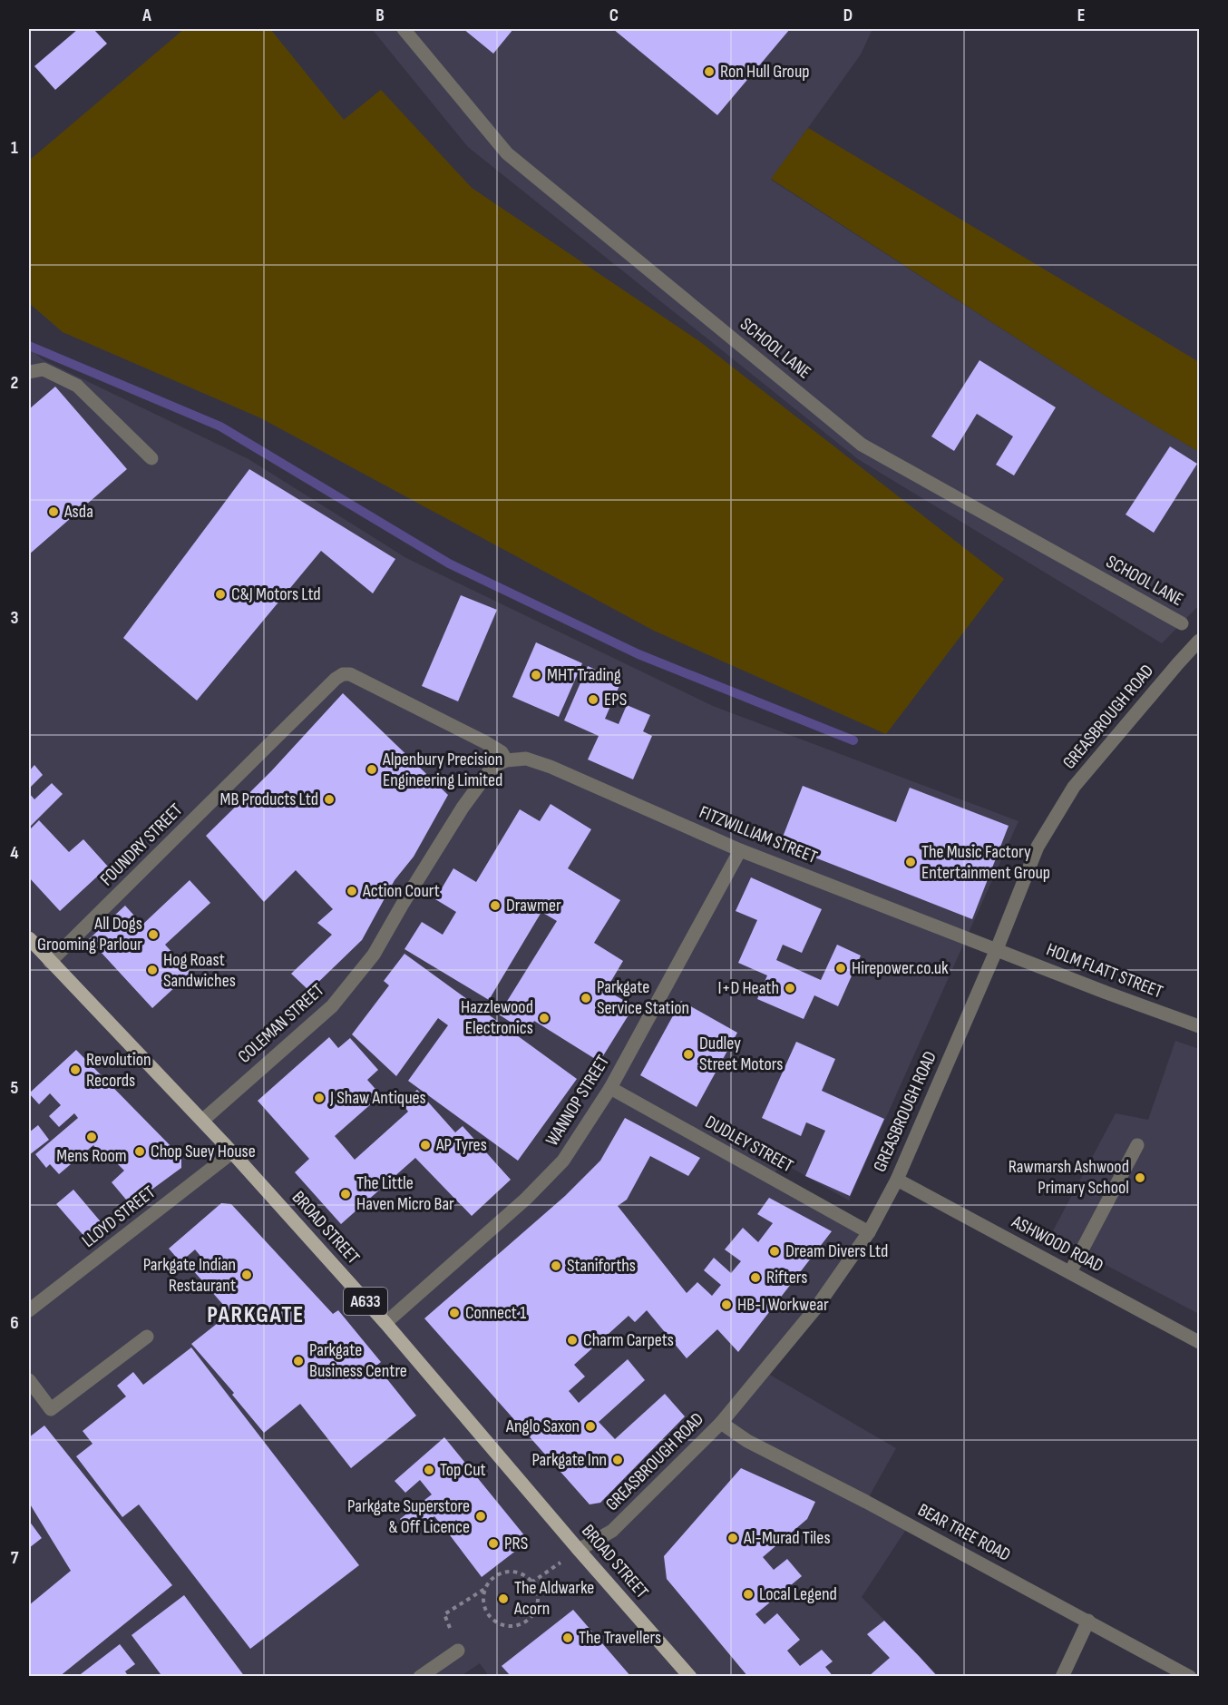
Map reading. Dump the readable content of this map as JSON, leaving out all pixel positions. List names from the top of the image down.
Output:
{
  "streets": {
    "main road": ["BROAD STREET", "A633"],
    "street": [
      "SCHOOL LANE",
      "GREASBROUGH ROAD",
      "FITZWILLIAM STREET",
      "FOUNDRY STREET",
      "HOLM FLATT STREET",
      "COLEMAN STREET",
      "WANNOP STREET",
      "DUDLEY STREET",
      "LLOYD STREET",
      "ASHWOOD ROAD",
      "BEAR TREE ROAD"
    ]
  },
  "crossings": [
    ["GREASBROUGH ROAD", "FITZWILLIAM STREET"],
    ["GREASBROUGH ROAD", "HOLM FLATT STREET"],
    ["GREASBROUGH ROAD", "DUDLEY STREET"],
    ["GREASBROUGH ROAD", "BROAD STREET"],
    ["GREASBROUGH ROAD", "ASHWOOD ROAD"],
    ["GREASBROUGH ROAD", "BEAR TREE ROAD"],
    ["FITZWILLIAM STREET", "FOUNDRY STREET"],
    ["FITZWILLIAM STREET", "HOLM FLATT STREET"],
    ["FITZWILLIAM STREET", "COLEMAN STREET"],
    ["FITZWILLIAM STREET", "WANNOP STREET"],
    ["FOUNDRY STREET", "COLEMAN STREET"],
    ["FOUNDRY STREET", "BROAD STREET"],
    ["COLEMAN STREET", "BROAD STREET"],
    ["WANNOP STREET", "DUDLEY STREET"],
    ["WANNOP STREET", "BROAD STREET"],
    ["LLOYD STREET", "BROAD STREET"]
  ],
  "districts": ["PARKGATE"],
  "places": [
    "Ron Hull Group",
    "Asda",
    "C&J Motors Ltd",
    "MHT Trading",
    "EPS",
    "Alpenbury Precision Engineering Limited",
    "MB Products Ltd",
    "The Music Factory Entertainment Group",
    "Action Court",
    "Drawmer",
    "All Dogs Grooming Parlour",
    "Hirepower.co.uk",
    "Hog Roast Sandwiches",
    "I+D Heath",
    "Parkgate Service Station",
    "Hazzlewood Electronics",
    "Dudley Street Motors",
    "Revolution Records",
    "J Shaw Antiques",
    "Mens Room",
    "AP Tyres",
    "Chop Suey House",
    "Rawmarsh Ashwood Primary School",
    "The Little Haven Micro Bar",
    "Dream Divers Ltd",
    "Staniforths",
    "Parkgate Indian Restaurant",
    "Rifters",
    "HB-I Workwear",
    "Connect 1",
    "Charm Carpets",
    "Parkgate Business Centre",
    "Anglo Saxon",
    "Parkgate Inn",
    "Top Cut",
    "Parkgate Superstore & Off Licence",
    "Al-Murad Tiles",
    "PRS",
    "Local Legend",
    "The Aldwarke Acorn",
    "The Travellers"
  ],
  "grid": {
    "columns": [
      "A",
      "B",
      "C",
      "D",
      "E"
    ],
    "rows": [
      "1",
      "2",
      "3",
      "4",
      "5",
      "6",
      "7"
    ]
  }
}
